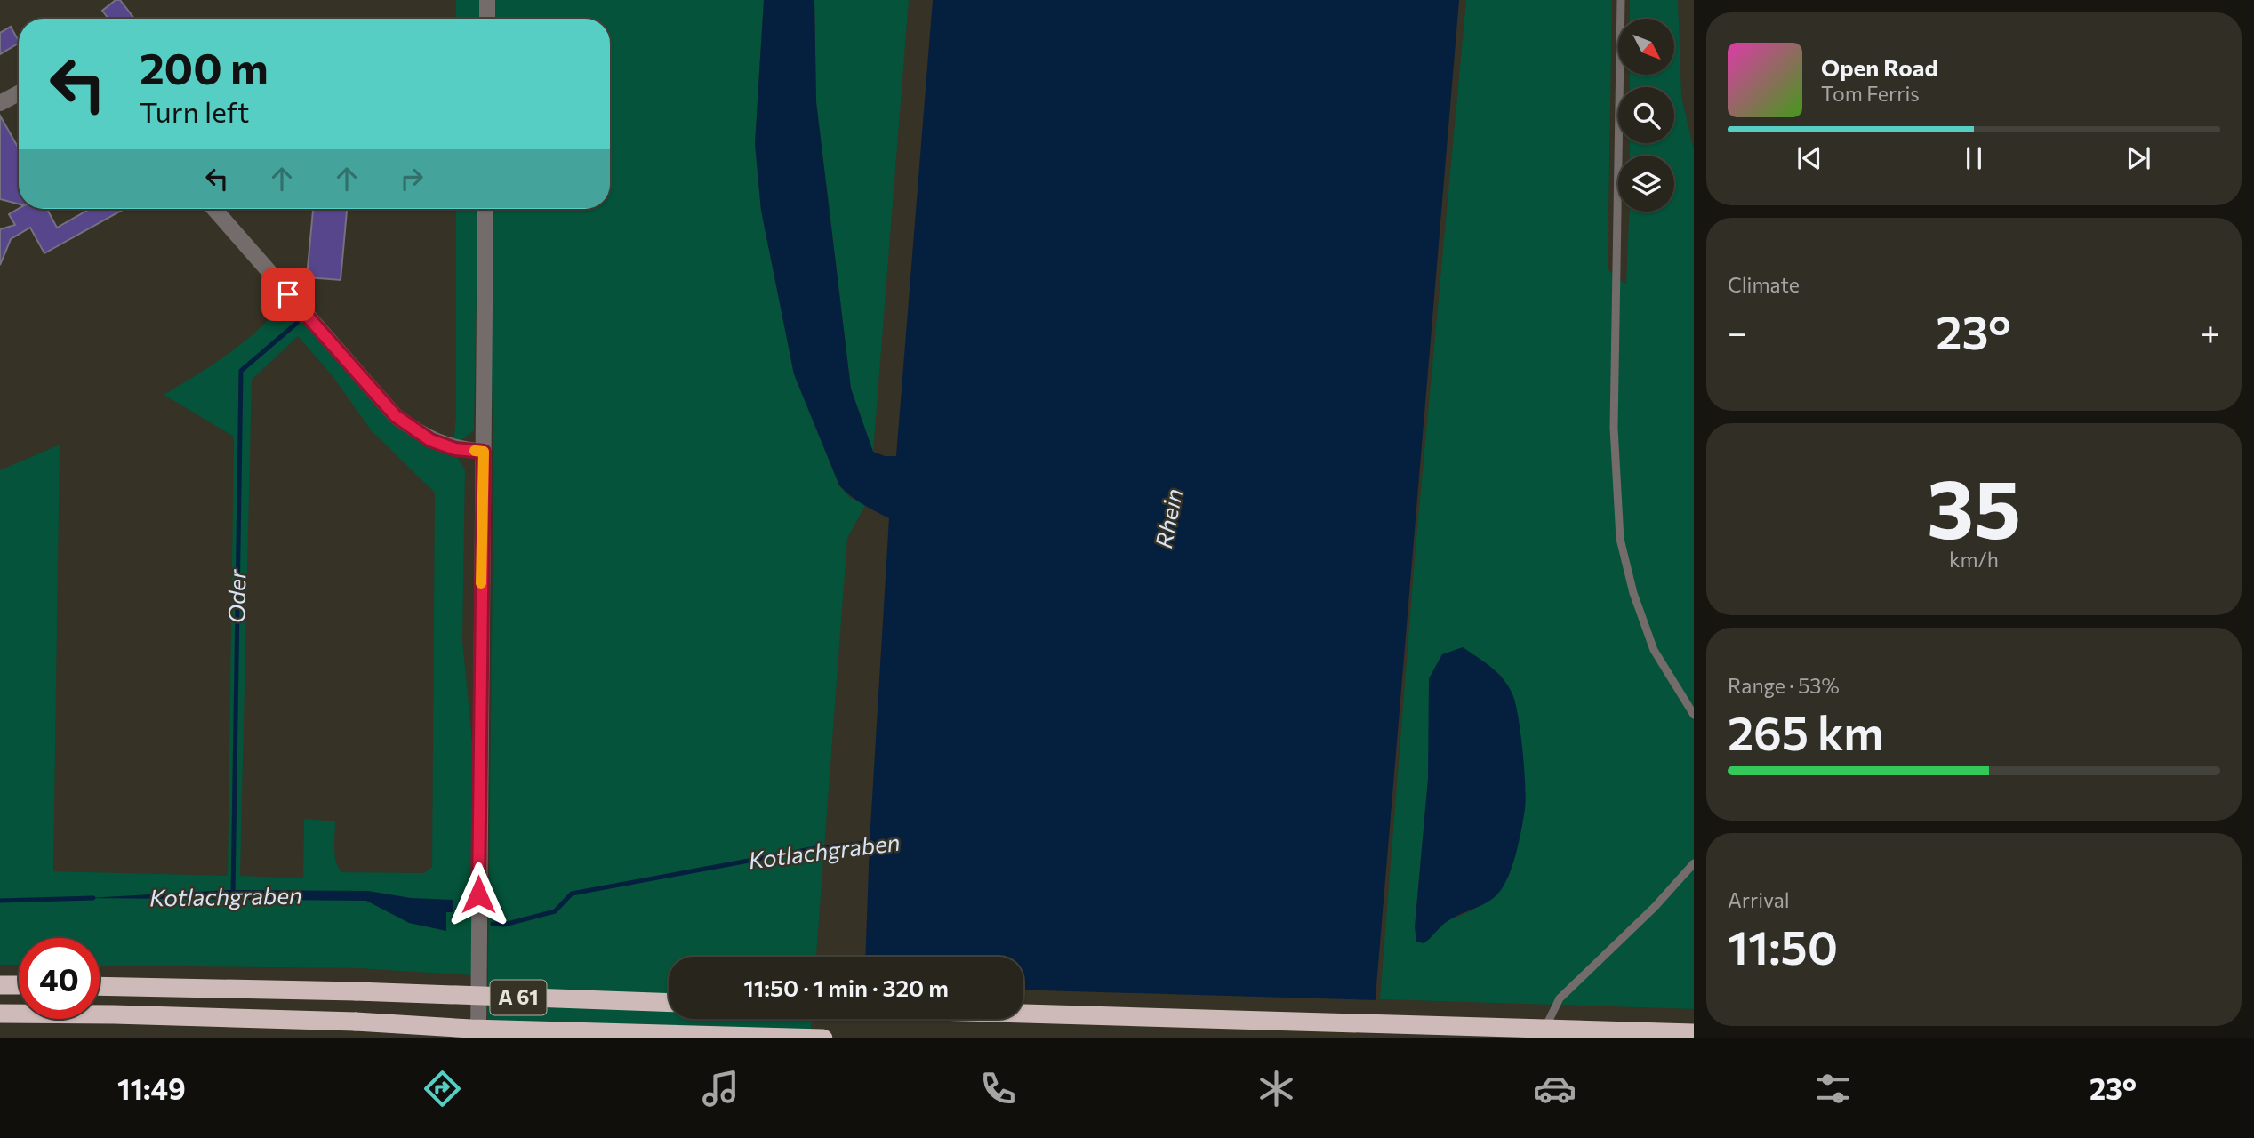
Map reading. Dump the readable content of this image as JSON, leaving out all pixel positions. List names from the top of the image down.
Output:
{
  "streets": {
    "highway": ["A 61"]
  },
  "water": ["Rhein", "Oder", "Kotlachgraben"],
  "north": "bottom right",
  "page": {
    "turn": ["200 m", "Turn left"],
    "song": ["Open Road", "Tom Ferris"],
    "tile": [
      "Climate",
      ["35", "km/h"],
      ["Range · 53%", "265 km"],
      ["Arrival", "11:50"]
    ],
    "heat": ["−", "23°", "+"],
    "limit": "40",
    "trip": "11:50 · 1 min · 320 m",
    "tabs": ["11:49", "23°"]
  }
}
